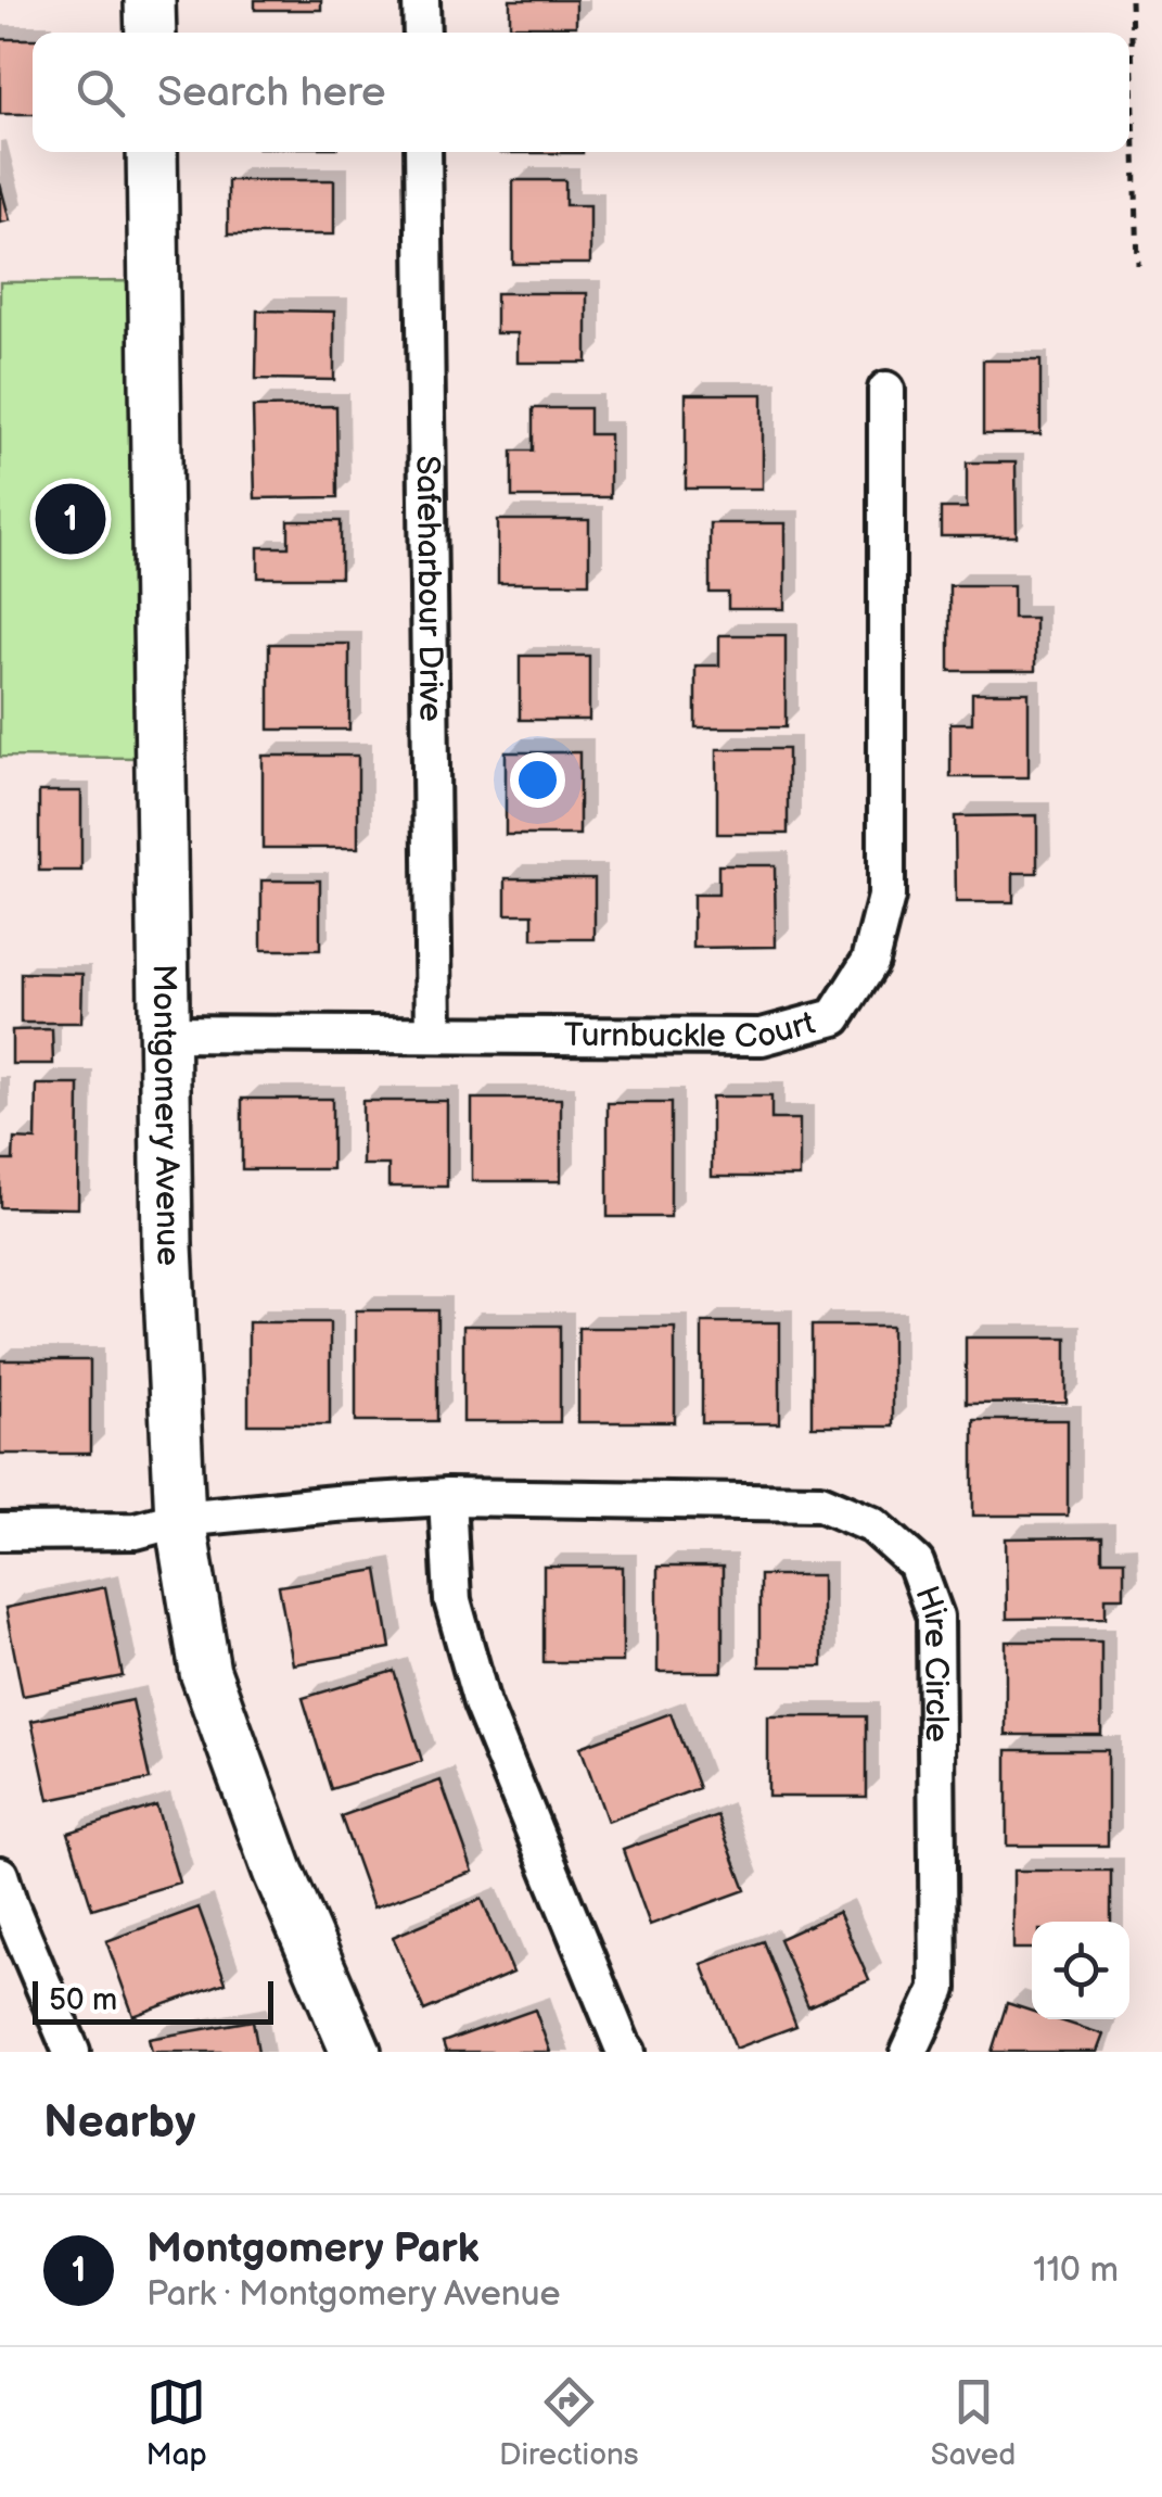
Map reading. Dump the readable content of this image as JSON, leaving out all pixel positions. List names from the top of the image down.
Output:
{
  "streets": {
    "street": [
      "Safeharbour Drive",
      "Turnbuckle Court",
      "Montgomery Avenue",
      "Hire Circle"
    ]
  },
  "crossings": [
    ["Safeharbour Drive", "Turnbuckle Court"],
    ["Turnbuckle Court", "Montgomery Avenue"],
    ["Montgomery Avenue", "Hire Circle"]
  ],
  "scale_bar": "50 m",
  "page": {
    "search": "Search here",
    "pins": "1",
    "scale": "50 m",
    "heading": "Nearby",
    "list": [
      {
        "mark": "1",
        "name": "Montgomery Park",
        "note": "Park · Montgomery Avenue",
        "value": "110 m"
      }
    ],
    "nav": ["Map", "Directions", "Saved"]
  }
}
